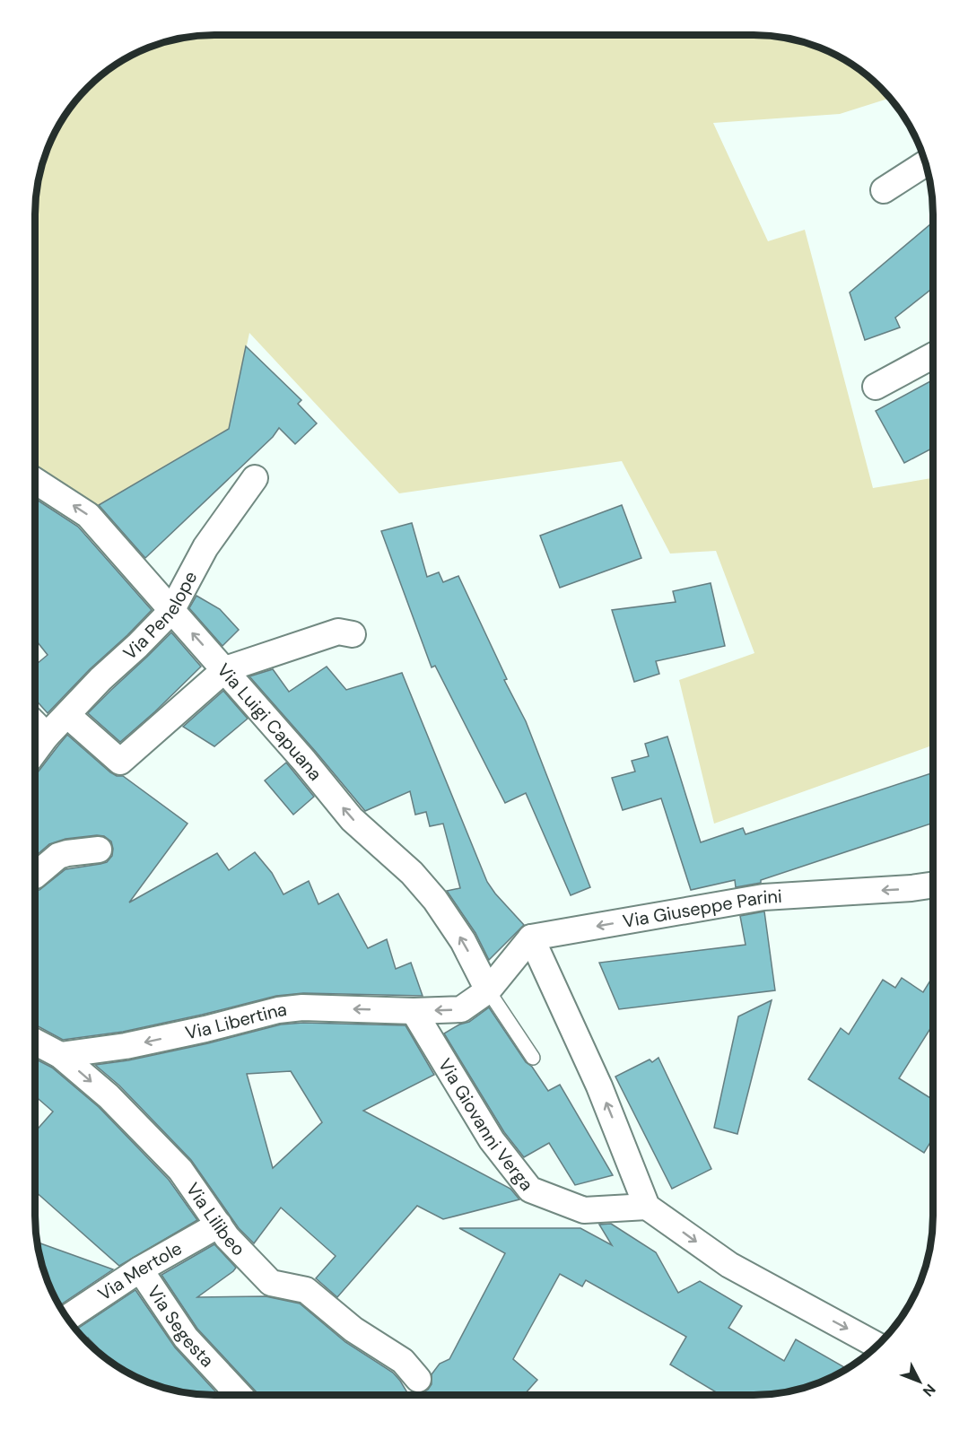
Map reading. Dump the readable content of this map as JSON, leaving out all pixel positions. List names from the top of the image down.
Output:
{
  "streets": {
    "street": [
      "Via Penelope",
      "Via Luigi Capuana",
      "Via Giuseppe Parini",
      "Via Libertina",
      "Via Giovanni Verga",
      "Via Lilibeo",
      "Via Mertole",
      "Via Segesta"
    ]
  },
  "crossings": [
    ["Via Penelope", "Via Luigi Capuana"],
    ["Via Libertina", "Via Giovanni Verga"],
    ["Via Libertina", "Via Lilibeo"],
    ["Via Lilibeo", "Via Mertole"],
    ["Via Mertole", "Via Segesta"]
  ],
  "one_way": [
    "Via Luigi Capuana",
    "Via Giuseppe Parini",
    "Via Libertina",
    "Via Lilibeo"
  ],
  "north": "bottom right"
}
